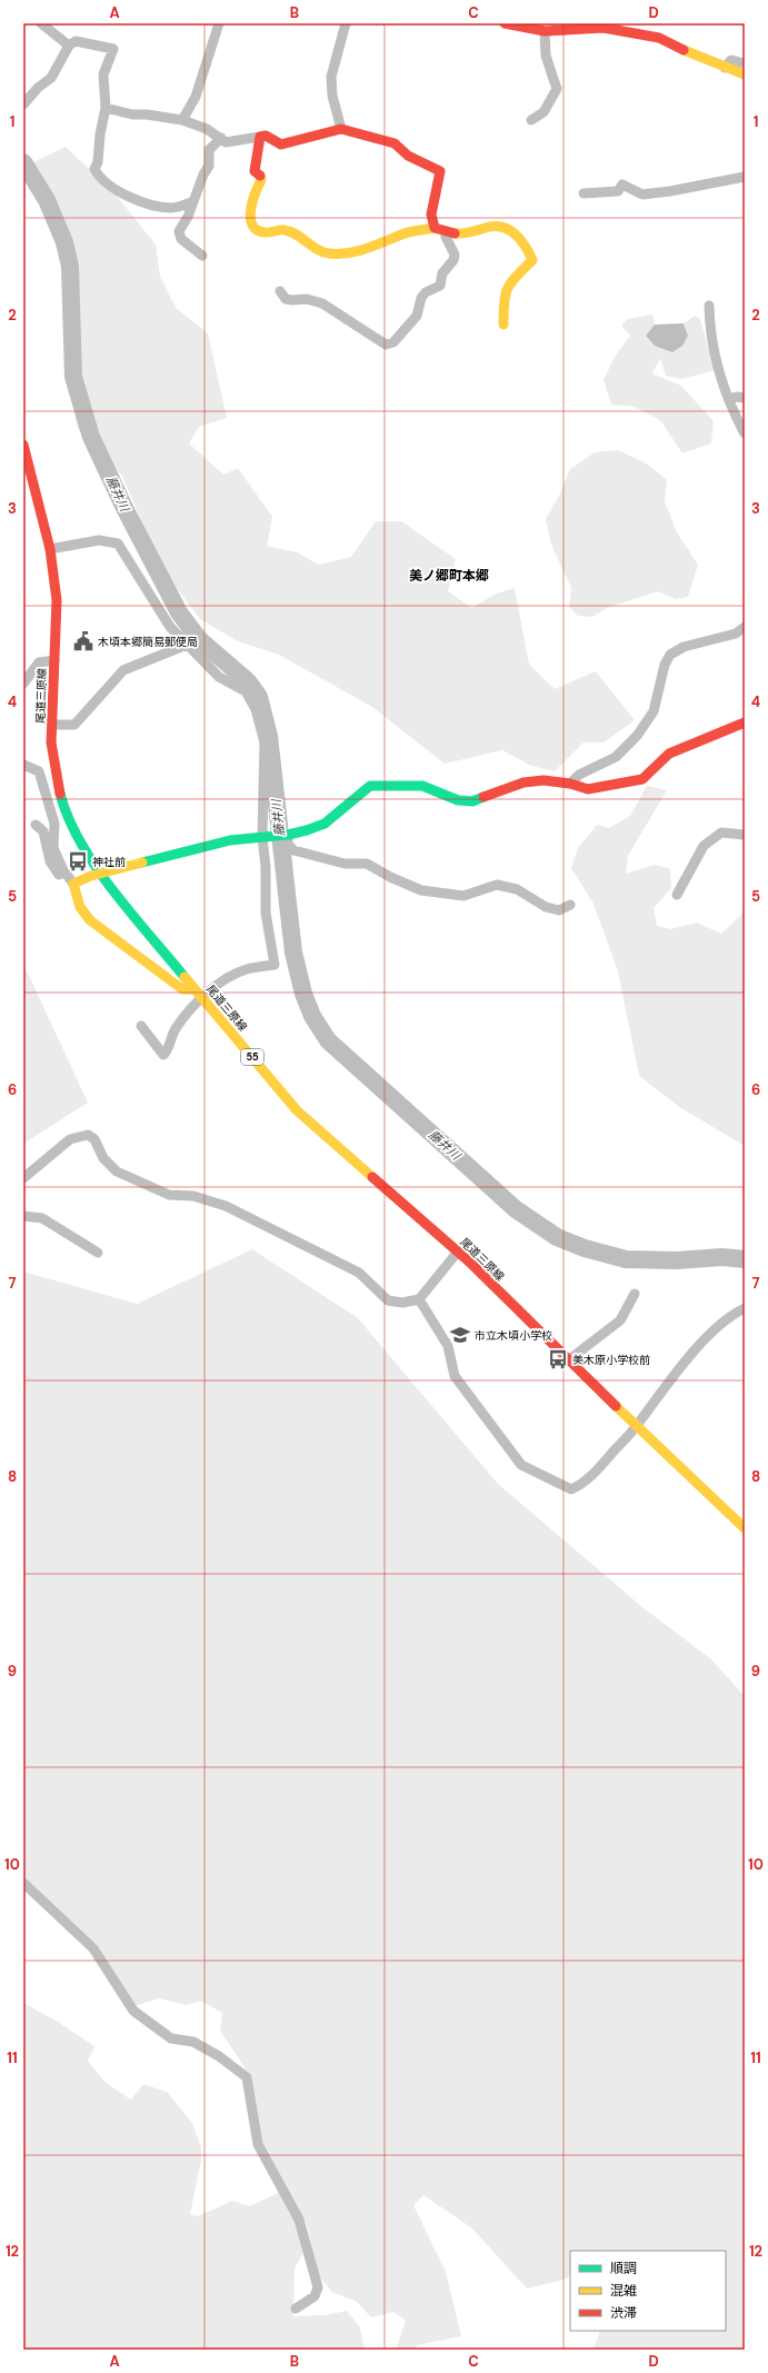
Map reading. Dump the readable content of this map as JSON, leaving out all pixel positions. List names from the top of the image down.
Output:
{
  "streets": {
    "street": ["尾道三原線", "55"]
  },
  "districts": ["美ノ郷町本郷"],
  "water": ["藤井川"],
  "places": {
    "public building": ["木頃本郷簡易郵便局"],
    "bus stop": ["神社前", "美木原小学校前"],
    "school or university": ["市立木頃小学校"]
  },
  "legend": ["順調", "混雑", "渋滞"],
  "grid": {
    "columns": [
      "A",
      "B",
      "C",
      "D"
    ],
    "rows": [
      "1",
      "2",
      "3",
      "4",
      "5",
      "6",
      "7",
      "8",
      "9",
      "10",
      "11",
      "12"
    ]
  }
}
